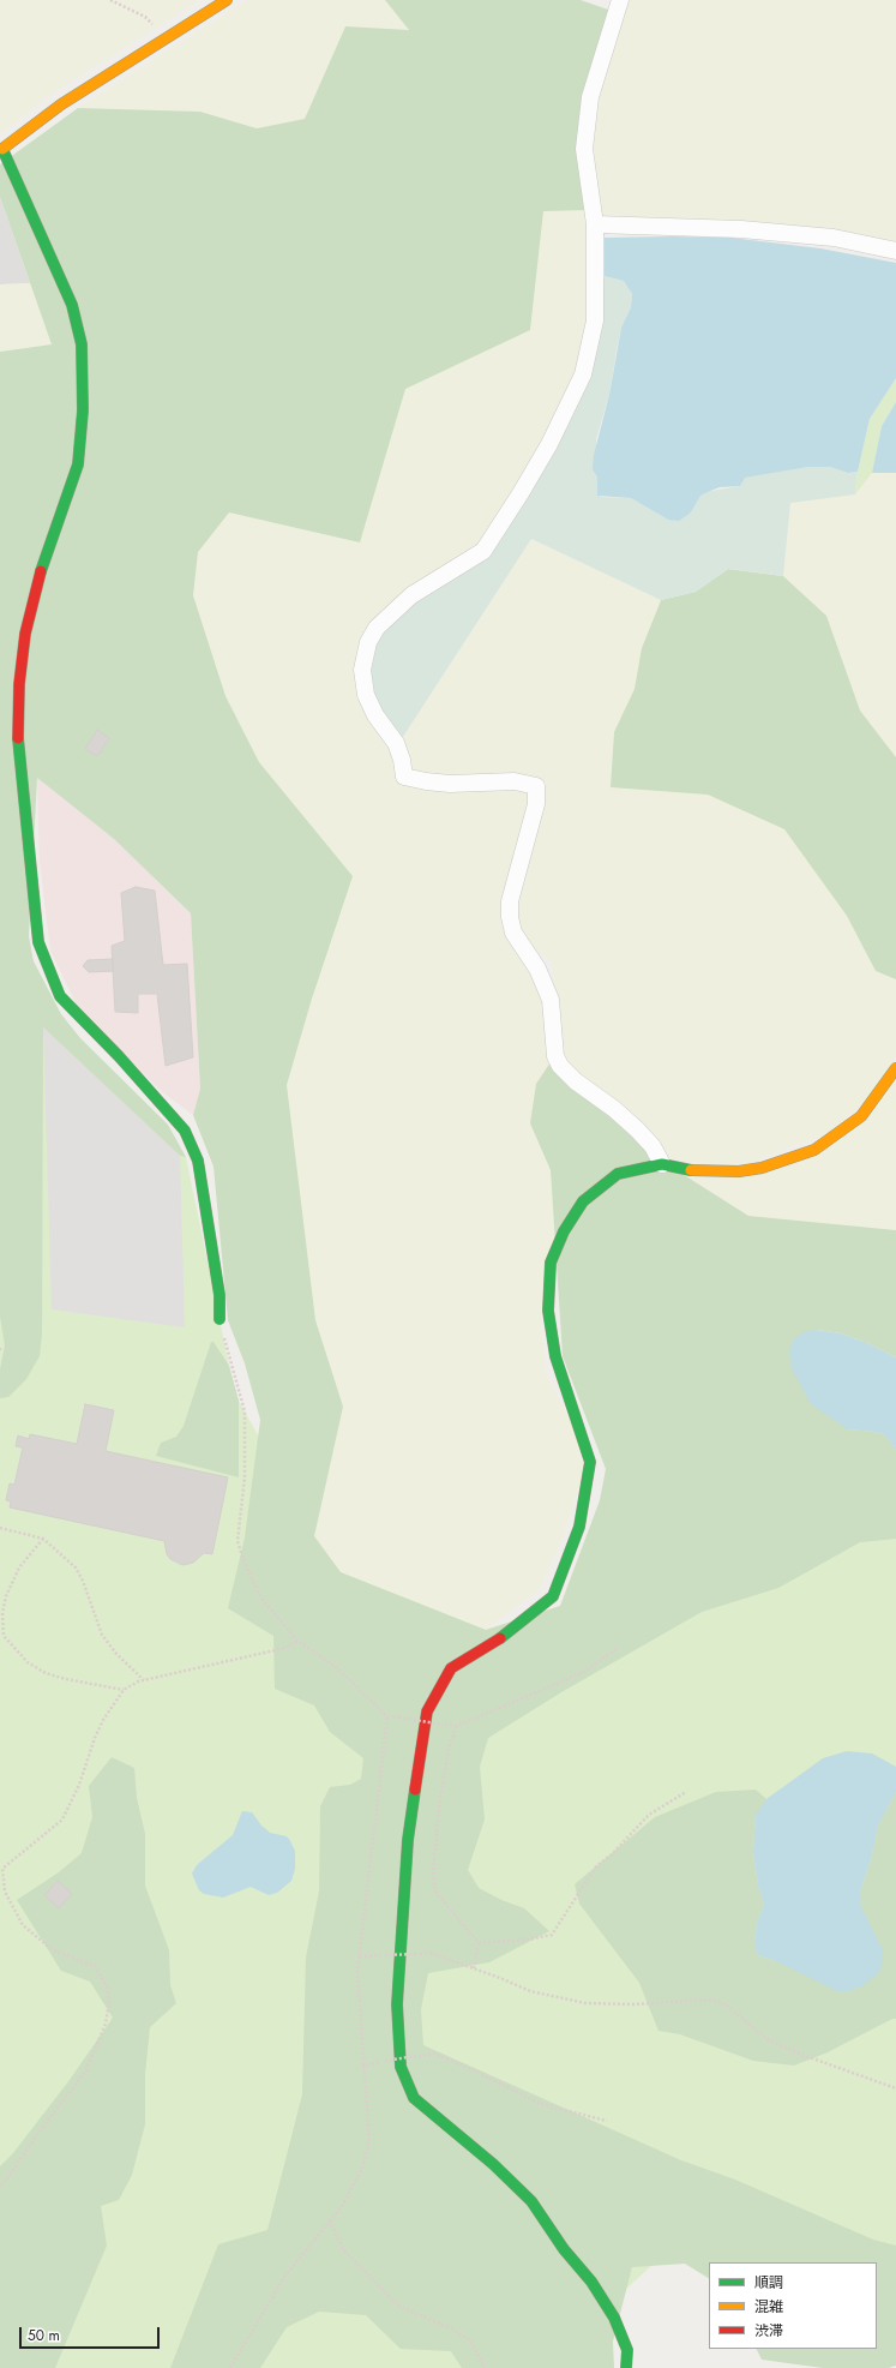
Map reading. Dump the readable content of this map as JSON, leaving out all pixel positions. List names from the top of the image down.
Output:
{
  "legend": ["順調", "混雑", "渋滞"],
  "scale_bar": "50 m"
}
